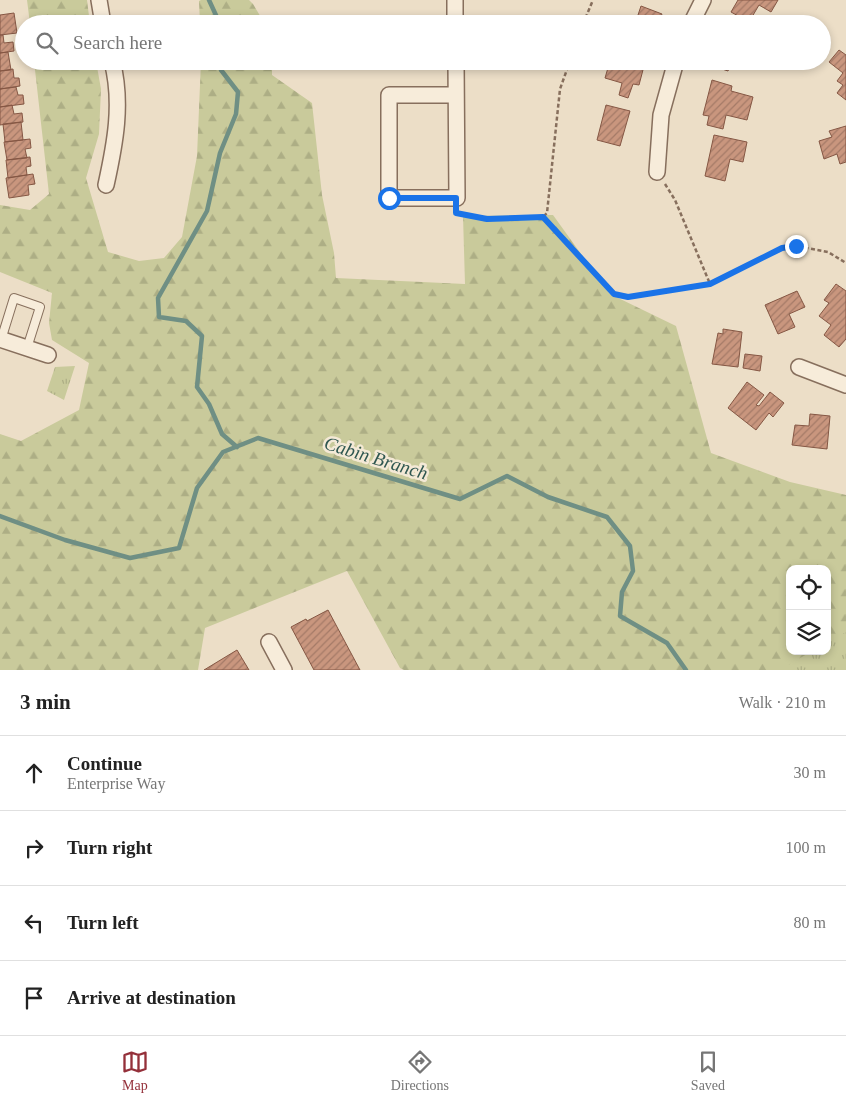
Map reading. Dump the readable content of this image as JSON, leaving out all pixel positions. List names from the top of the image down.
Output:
{
  "water": ["Cabin Branch"],
  "page": {
    "search": "Search here",
    "heading": ["3 min", "Walk · 210 m"],
    "list": [
      ["Continue", "Enterprise Way", "30 m"],
      ["Turn right", "100 m"],
      ["Turn left", "80 m"],
      "Arrive at destination"
    ],
    "nav": ["Map", "Directions", "Saved"]
  }
}
